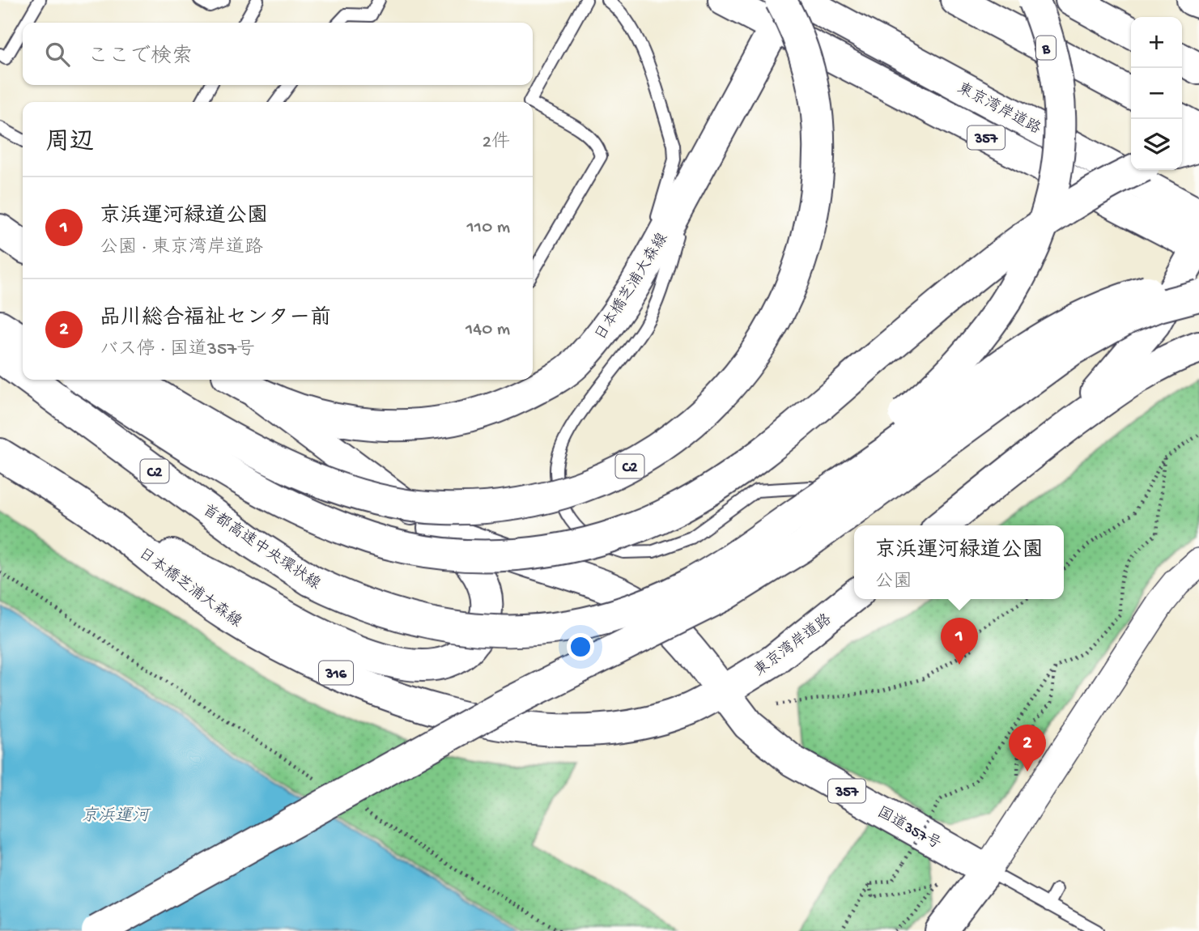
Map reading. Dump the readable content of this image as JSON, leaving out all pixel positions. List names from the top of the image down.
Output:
{
  "streets": {
    "main road": [
      "B",
      "東京湾岸道路",
      "357",
      "日本橋芝浦大森線",
      "C2",
      "首都高速中央環状線",
      "316",
      "国道357号"
    ]
  },
  "crossings": [
    ["東京湾岸道路", "357"],
    ["東京湾岸道路", "日本橋芝浦大森線"],
    ["東京湾岸道路", "C2"],
    ["東京湾岸道路", "国道357号"],
    ["357", "日本橋芝浦大森線"],
    ["357", "C2"],
    ["日本橋芝浦大森線", "C2"],
    ["日本橋芝浦大森線", "国道357号"],
    ["C2", "首都高速中央環状線"]
  ],
  "water": ["京浜運河"],
  "page": {
    "map_buttons": ["+", "−"],
    "search": "ここで検索",
    "heading": ["周辺", "2件"],
    "list": [
      {
        "mark": "1",
        "name": "京浜運河緑道公園",
        "note": "公園 · 東京湾岸道路",
        "value": "110 m"
      },
      {
        "mark": "2",
        "name": "品川総合福祉センター前",
        "note": "バス停 · 国道357号",
        "value": "140 m"
      }
    ],
    "popup": ["京浜運河緑道公園", "公園"],
    "pins": ["1", "2"]
  }
}
